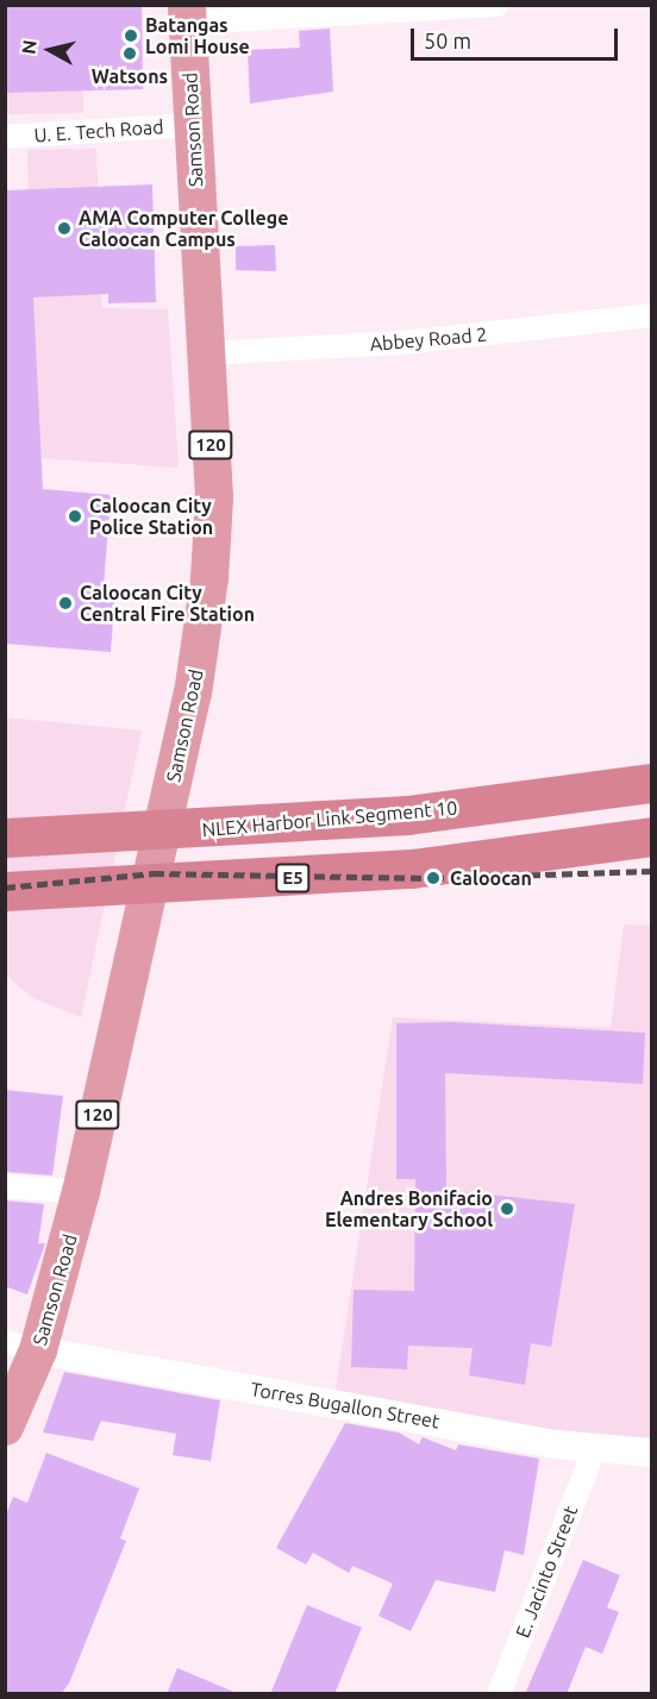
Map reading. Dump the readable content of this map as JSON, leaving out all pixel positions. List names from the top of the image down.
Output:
{
  "streets": {
    "highway": [
      "Samson Road",
      "120",
      "NLEX Harbor Link Segment 10",
      "E5"
    ],
    "street": [
      "U. E. Tech Road",
      "Abbey Road 2",
      "Torres Bugallon Street",
      "E. Jacinto Street"
    ]
  },
  "crossings": [
    ["Samson Road", "U. E. Tech Road"],
    ["Samson Road", "Abbey Road 2"],
    ["Samson Road", "Torres Bugallon Street"],
    ["Torres Bugallon Street", "E. Jacinto Street"]
  ],
  "places": [
    "Batangas Lomi House",
    "Watsons",
    "AMA Computer College Caloocan Campus",
    "Caloocan City Police Station",
    "Caloocan City Central Fire Station",
    "Caloocan",
    "Andres Bonifacio Elementary School"
  ],
  "scale_bar": "50 m",
  "north": "left"
}
